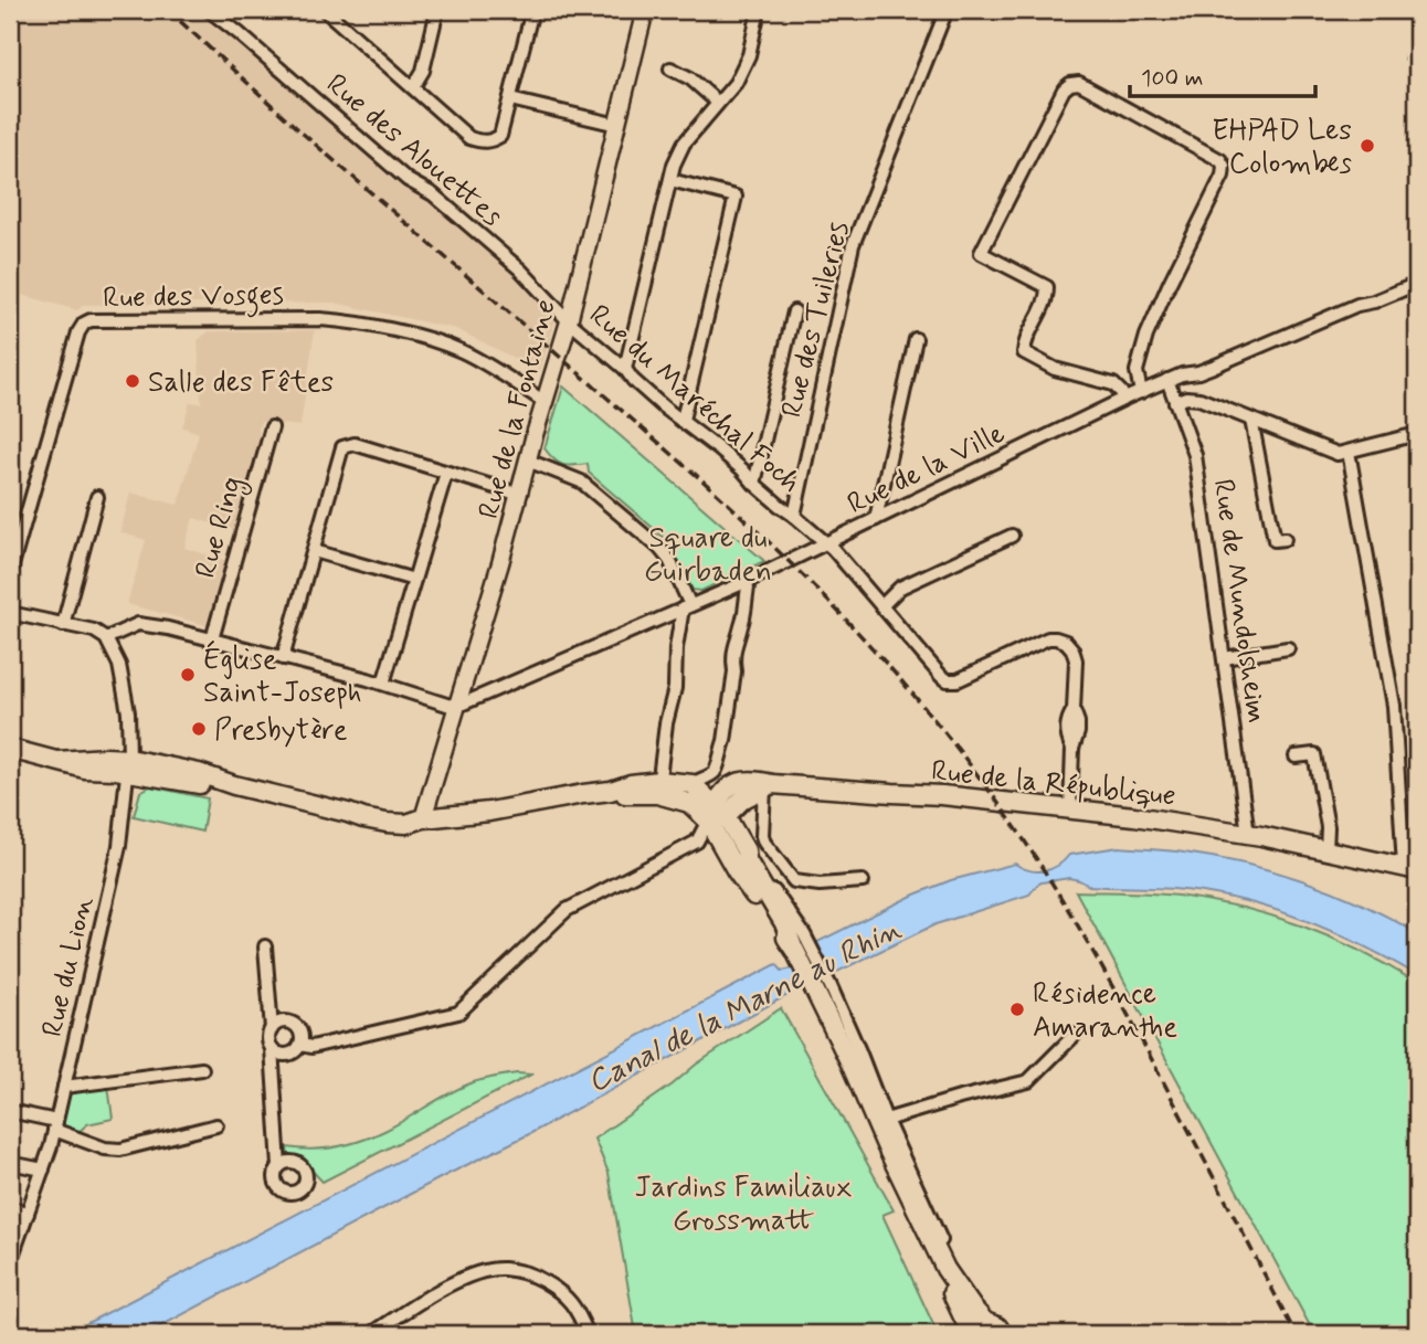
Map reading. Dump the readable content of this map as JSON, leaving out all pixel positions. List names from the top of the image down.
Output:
{
  "streets": {
    "main road": ["Rue de la République"],
    "street": [
      "Rue des Alouettes",
      "Rue des Vosges",
      "Rue des Tuileries",
      "Rue du Maréchal Foch",
      "Rue de la Fontaine",
      "Rue de la Ville",
      "Rue Ring",
      "Rue de Mundolsheim",
      "Rue du Lion"
    ]
  },
  "crossings": [
    ["Rue des Alouettes", "Rue du Maréchal Foch"],
    ["Rue des Alouettes", "Rue de la Fontaine"],
    ["Rue des Vosges", "Rue de la Fontaine"],
    ["Rue des Tuileries", "Rue du Maréchal Foch"],
    ["Rue du Maréchal Foch", "Rue de la Fontaine"],
    ["Rue du Maréchal Foch", "Rue de la Ville"],
    ["Rue du Maréchal Foch", "Rue de la République"],
    ["Rue de la Fontaine", "Rue de la Ville"],
    ["Rue de la Ville", "Rue de Mundolsheim"],
    ["Rue de Mundolsheim", "Rue de la République"]
  ],
  "water": ["Canal de la Marne au Rhin"],
  "parks": ["Square du Guirbaden", "Jardins Familiaux Grossmatt"],
  "places": [
    "EHPAD Les Colombes",
    "Salle des Fêtes",
    "Église Saint-Joseph",
    "Presbytère",
    "Résidence Amaranthe"
  ],
  "scale_bar": "100 m"
}
